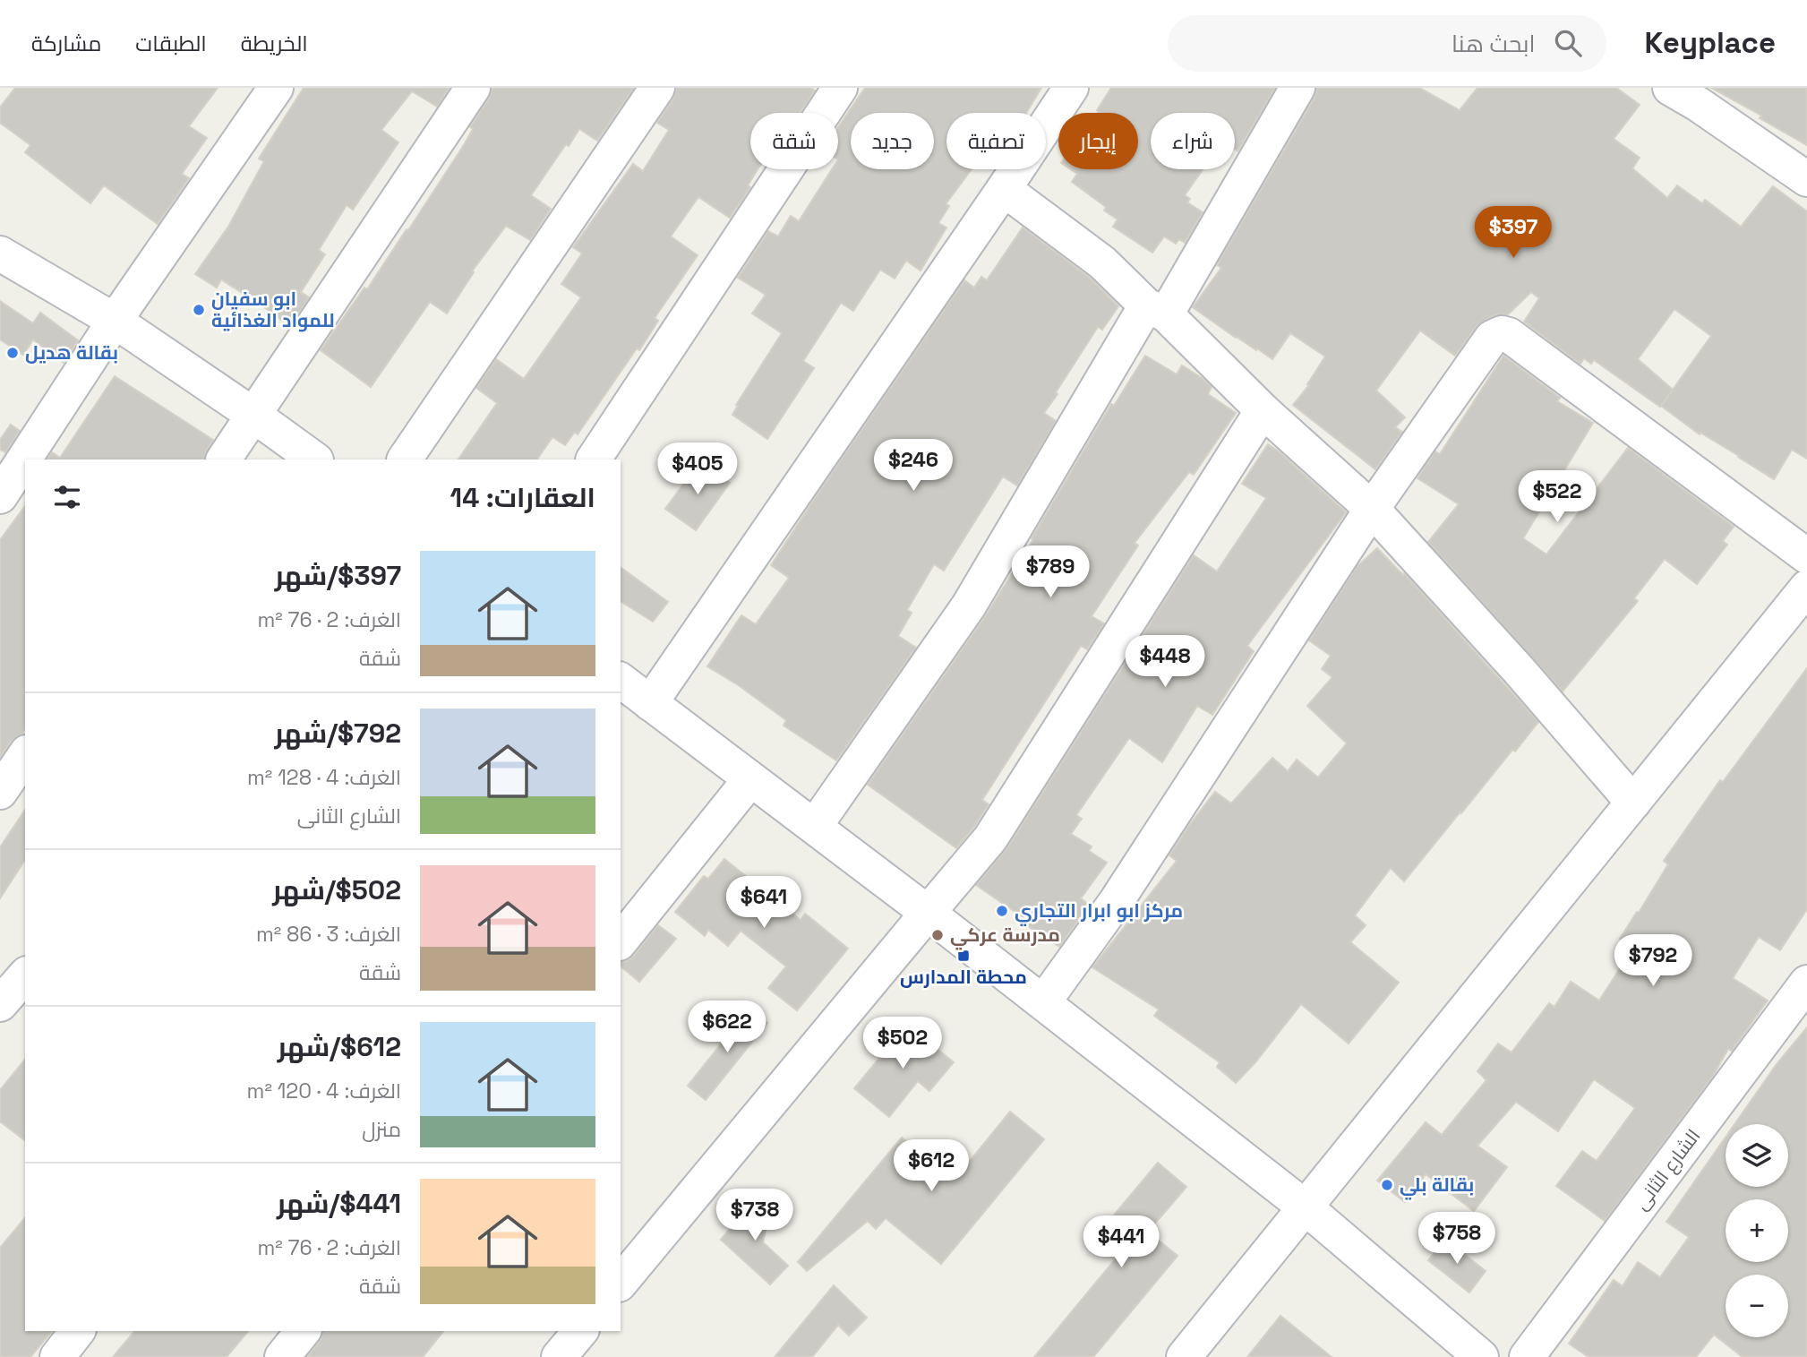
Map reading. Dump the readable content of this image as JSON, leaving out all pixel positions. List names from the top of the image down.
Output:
{
  "streets": {
    "street": ["الشارع الثانى"]
  },
  "places": {
    "other": [
      "ابو سفيان للمواد الغذائية",
      "بقالة هديل",
      "مركز ابو ابرار التجاري",
      "مدرسة عركي",
      "بقالة بلي"
    ],
    "transit": ["محطة المدارس"]
  },
  "page": {
    "header": "Keyplace",
    "search": "ابحث هنا",
    "nav": ["الخريطة", "الطبقات", "مشاركة"],
    "chip": [
      "شراء",
      "إيجار",
      "تصفية",
      "جديد",
      "شقة"
    ],
    "price": [
      "$397",
      "$246",
      "$405",
      "$522",
      "$789",
      "$448",
      "$641",
      "$792",
      "$622",
      "$502",
      "$612",
      "$738",
      "$758",
      "$441"
    ],
    "heading": "العقارات: 14",
    "list": [
      {
        "name": "$397/شهر",
        "note": "الغرف: 2 · 76 m² · شقة"
      },
      {
        "name": "$792/شهر",
        "note": "الغرف: 4 · 128 m² · الشارع الثانى"
      },
      {
        "name": "$502/شهر",
        "note": "الغرف: 3 · 86 m² · شقة"
      },
      {
        "name": "$612/شهر",
        "note": "الغرف: 4 · 120 m² · منزل"
      },
      {
        "name": "$441/شهر",
        "note": "الغرف: 2 · 76 m² · شقة"
      }
    ],
    "map_buttons": ["+", "−"]
  }
}
